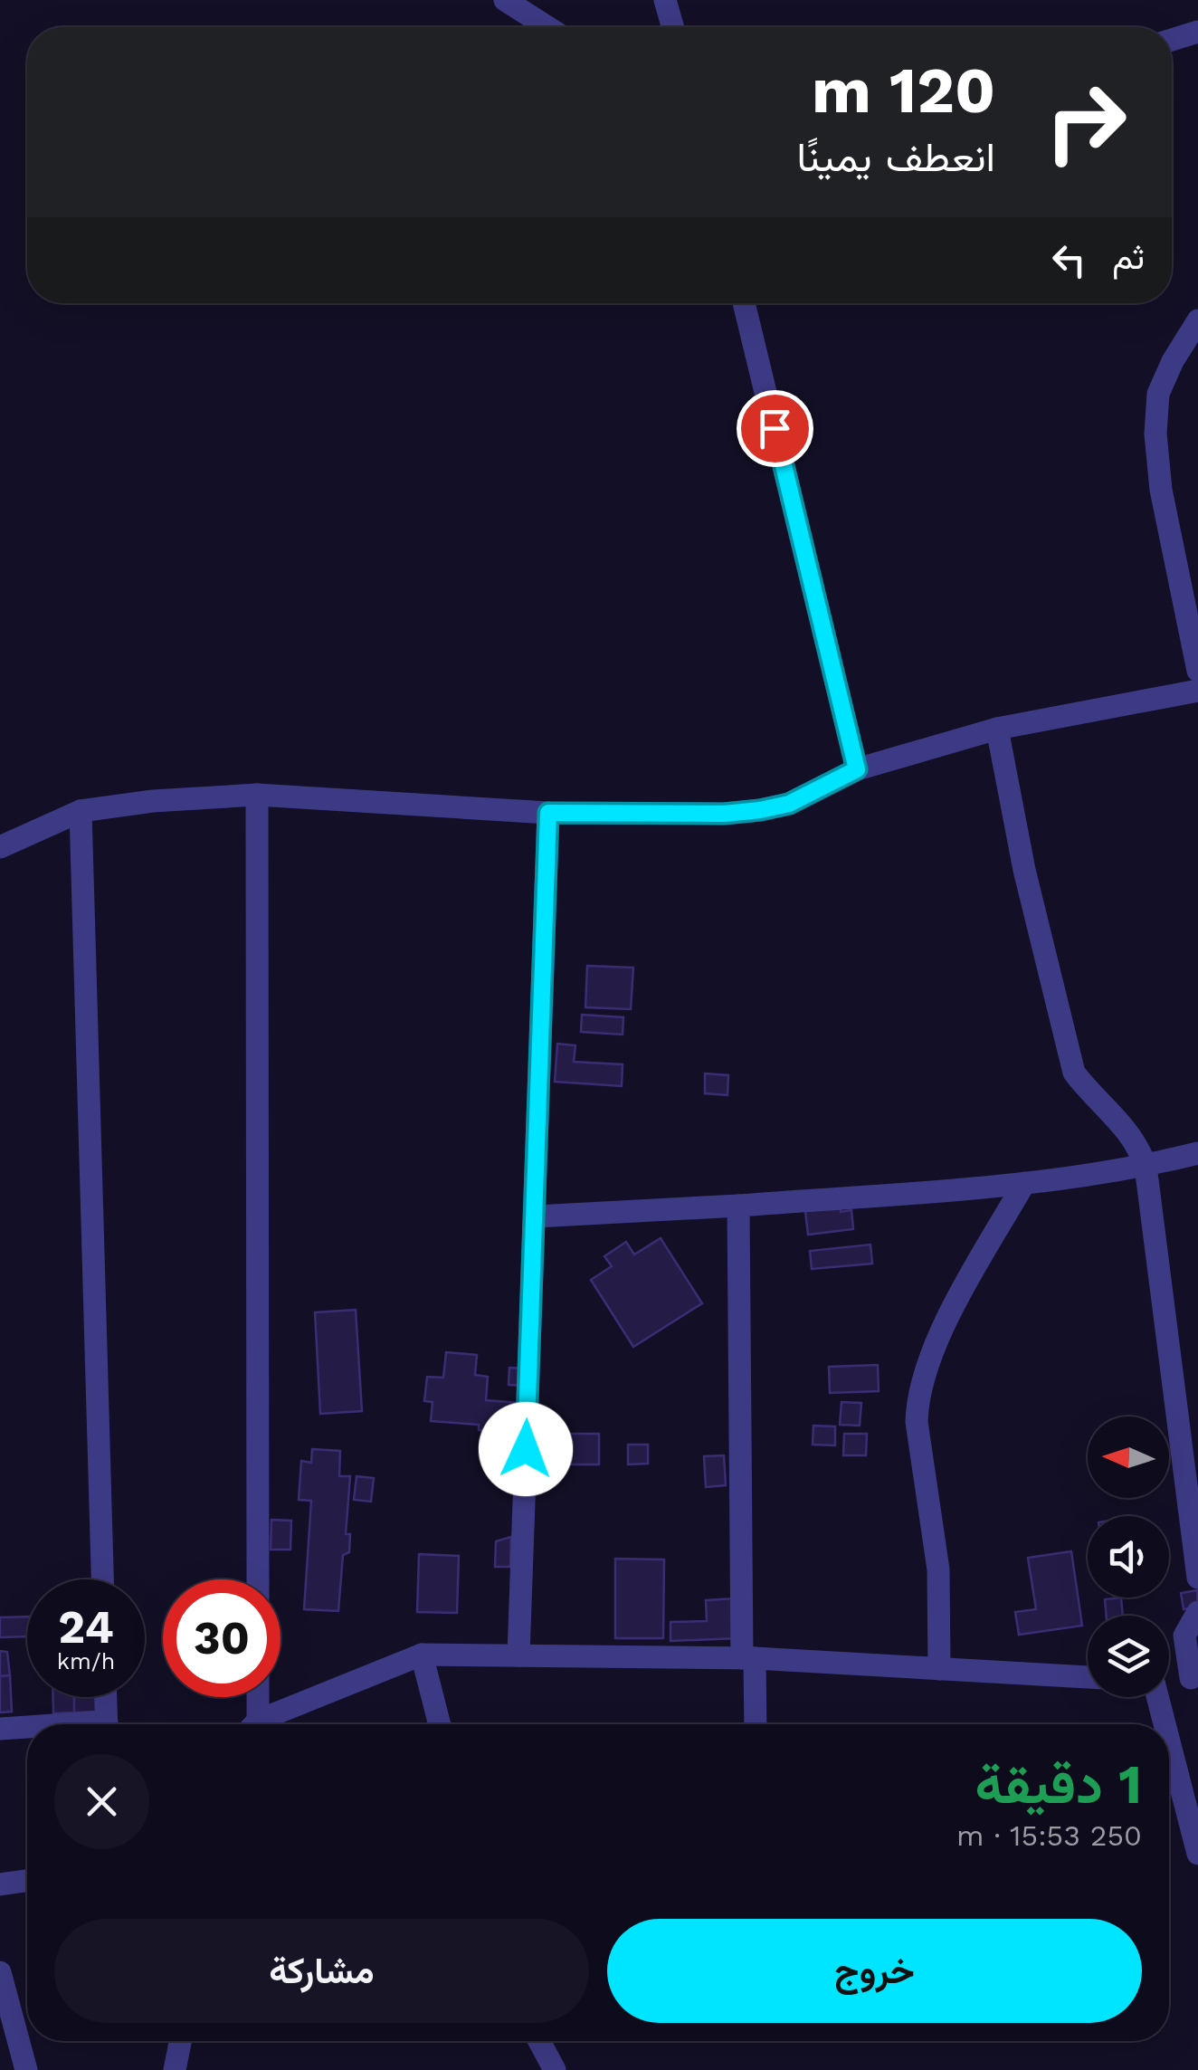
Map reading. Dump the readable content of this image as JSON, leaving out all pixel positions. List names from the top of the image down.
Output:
{
  "north": "left",
  "page": {
    "turn": ["120 m", "انعطف يمينًا"],
    "then": "ثم",
    "speed": "24 km/h",
    "limit": "30",
    "heading": ["1 دقيقة", "250 m · 15:53"],
    "buttons": ["خروج", "مشاركة"]
  }
}
